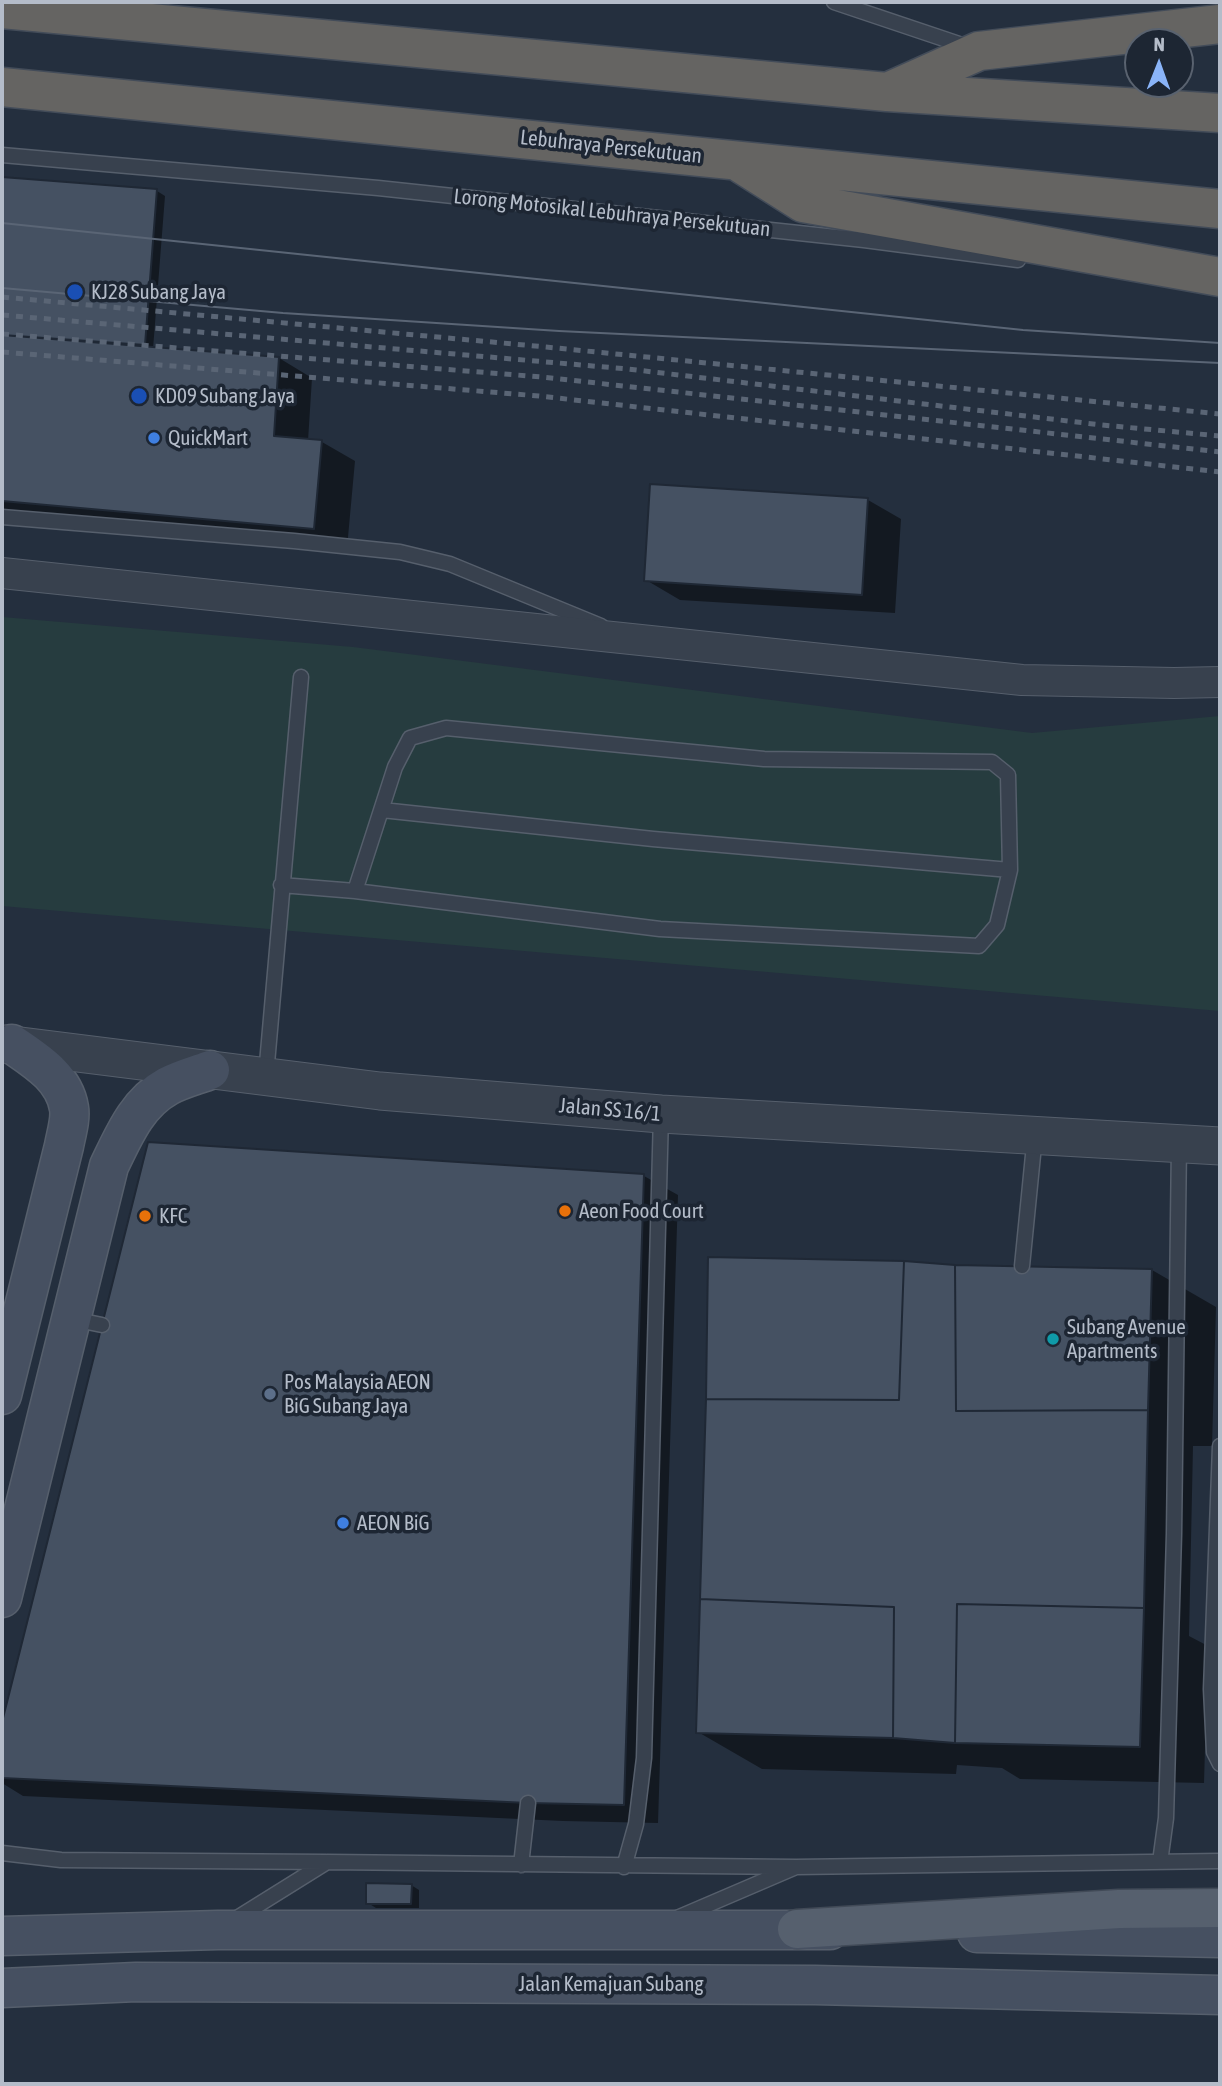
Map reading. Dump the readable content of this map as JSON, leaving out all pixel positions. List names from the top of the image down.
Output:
{
  "streets": {
    "highway": ["Lebuhraya Persekutuan"],
    "main road": ["Jalan Kemajuan Subang"],
    "street": ["Jalan SS 16/1"],
    "lane": ["Lorong Motosikal Lebuhraya Persekutuan"]
  },
  "places": [
    "KJ28 Subang Jaya",
    "KD09 Subang Jaya",
    "QuickMart",
    "Aeon Food Court",
    "KFC",
    "Subang Avenue Apartments",
    "Pos Malaysia AEON BiG Subang Jaya",
    "AEON BiG"
  ],
  "north": "top"
}
